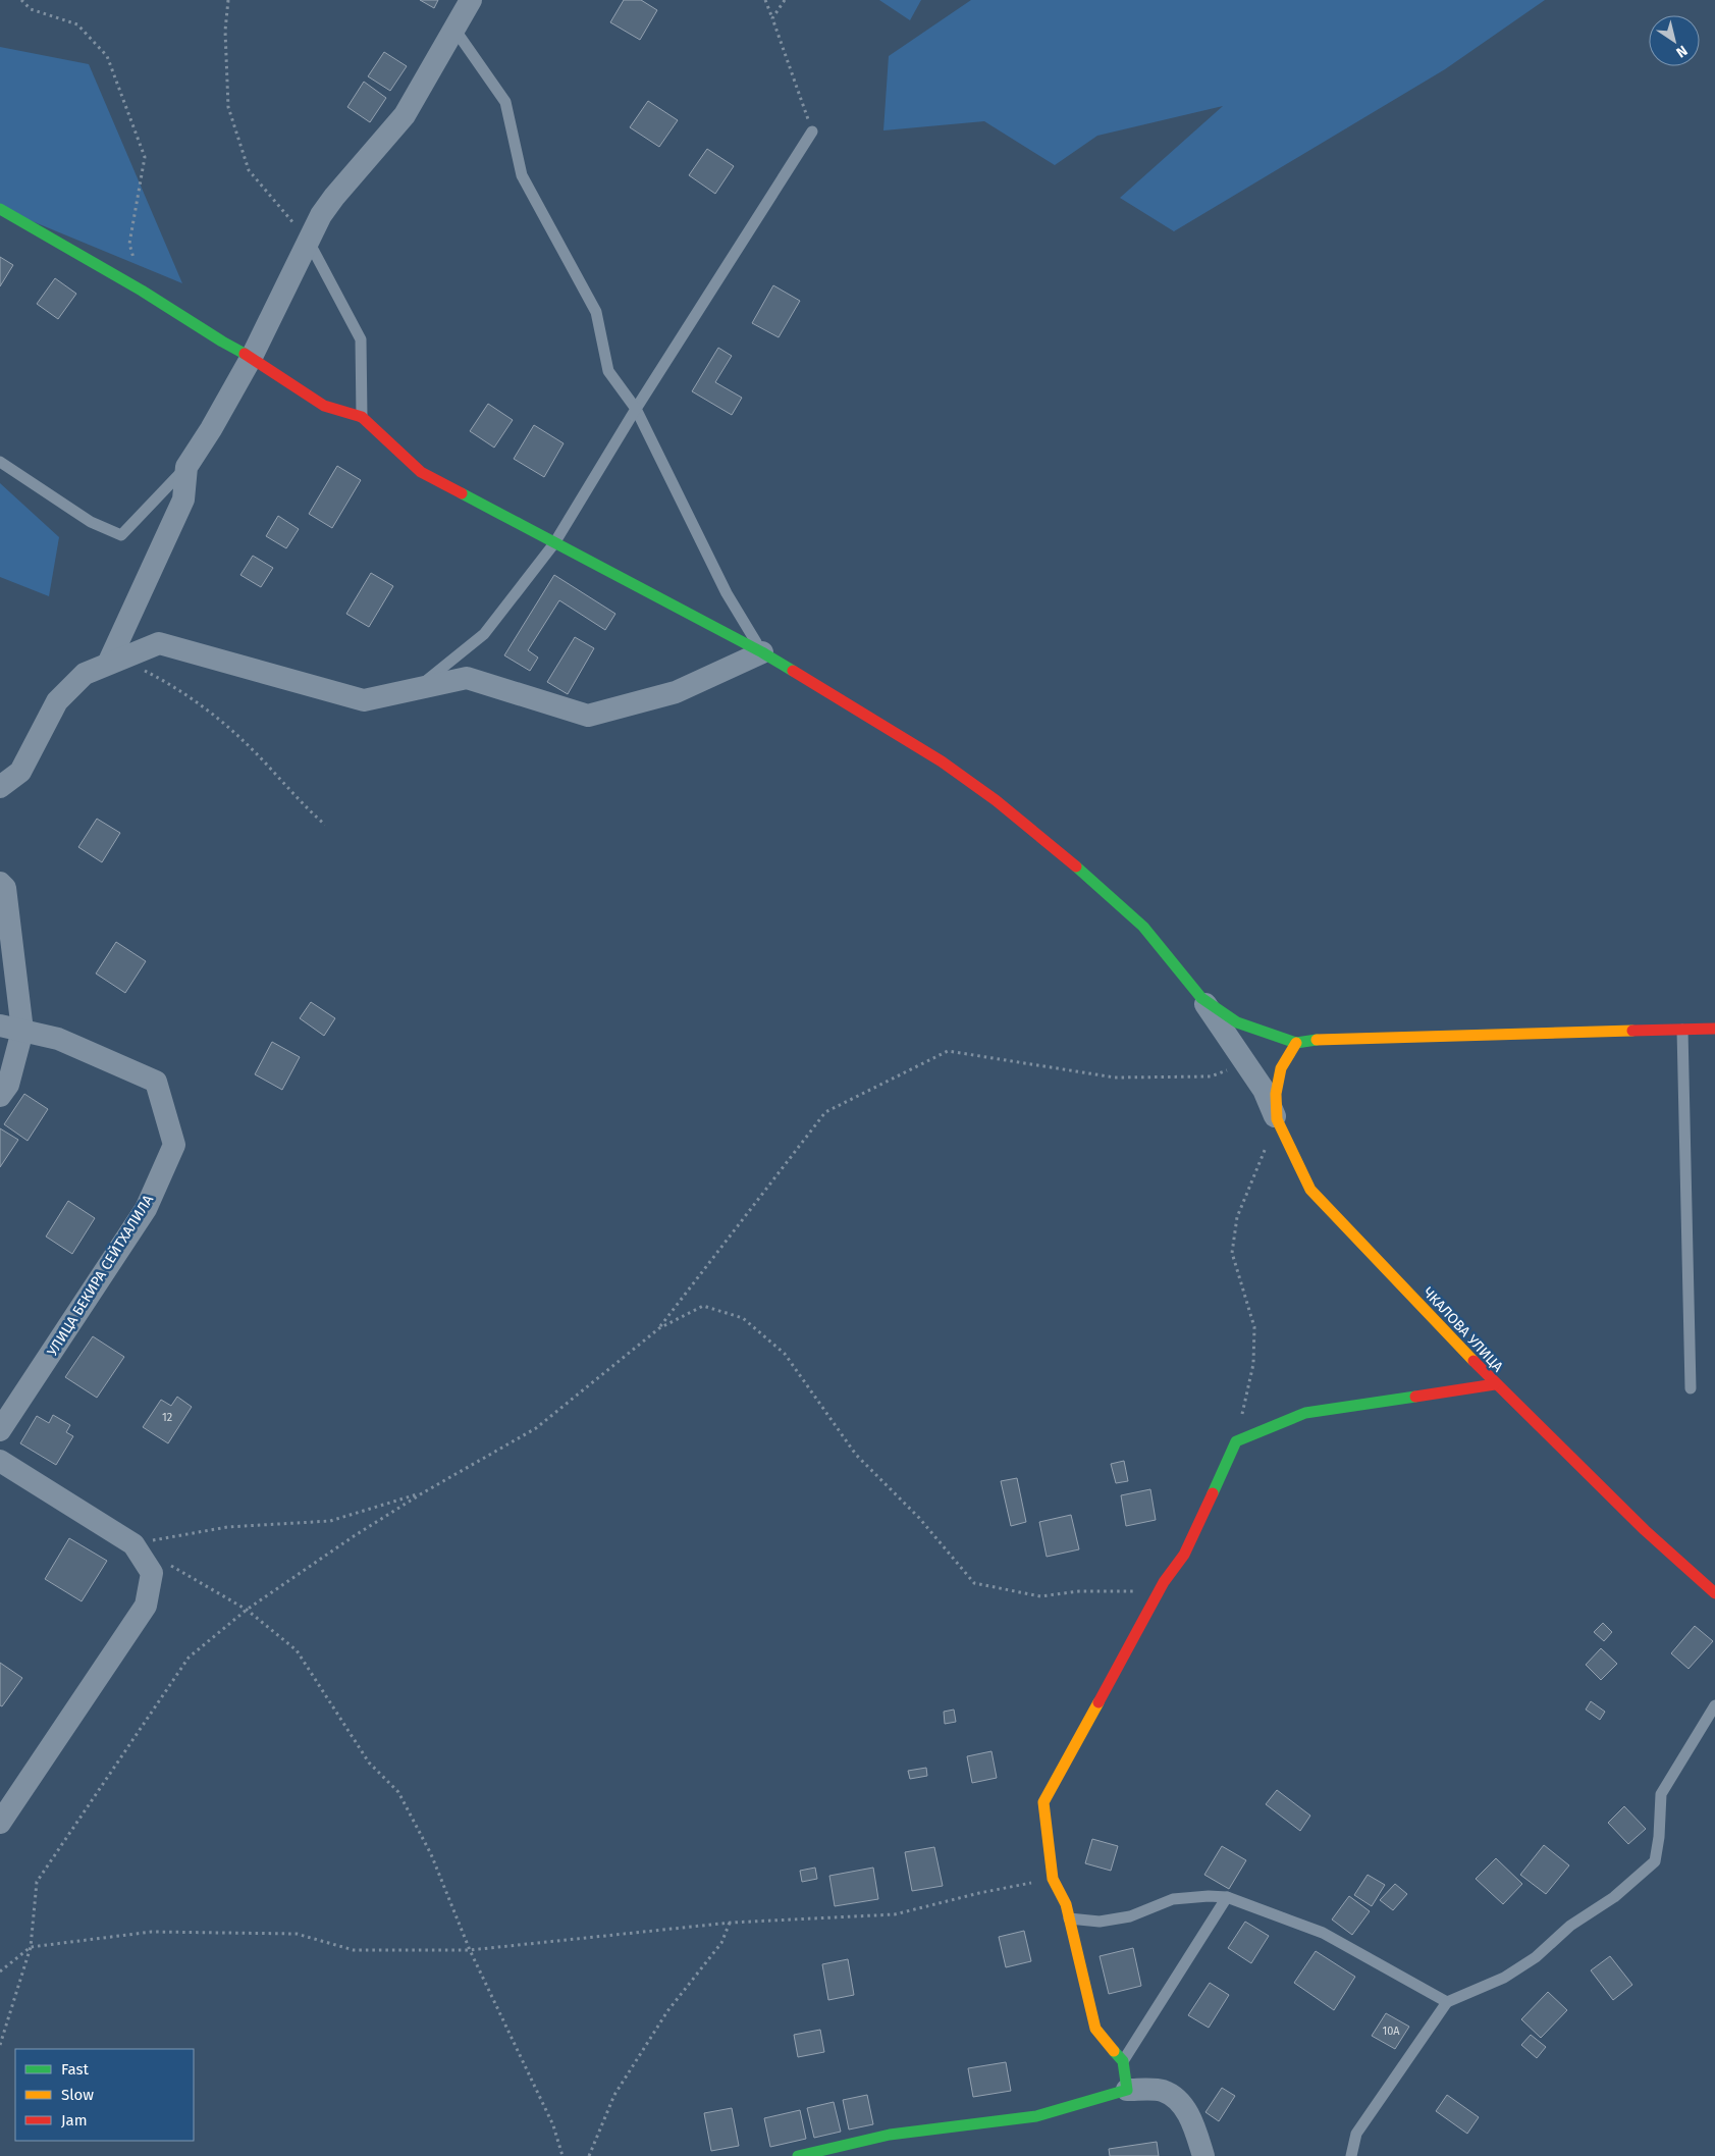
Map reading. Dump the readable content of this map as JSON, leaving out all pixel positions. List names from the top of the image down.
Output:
{
  "streets": {
    "street": ["УЛИЦА БЕКИРА СЕЙТХАЛИЛА", "ЧКАЛОВА УЛИЦА"]
  },
  "house_numbers": ["12", "10А"],
  "legend": ["Fast", "Slow", "Jam"],
  "north": "bottom right"
}
